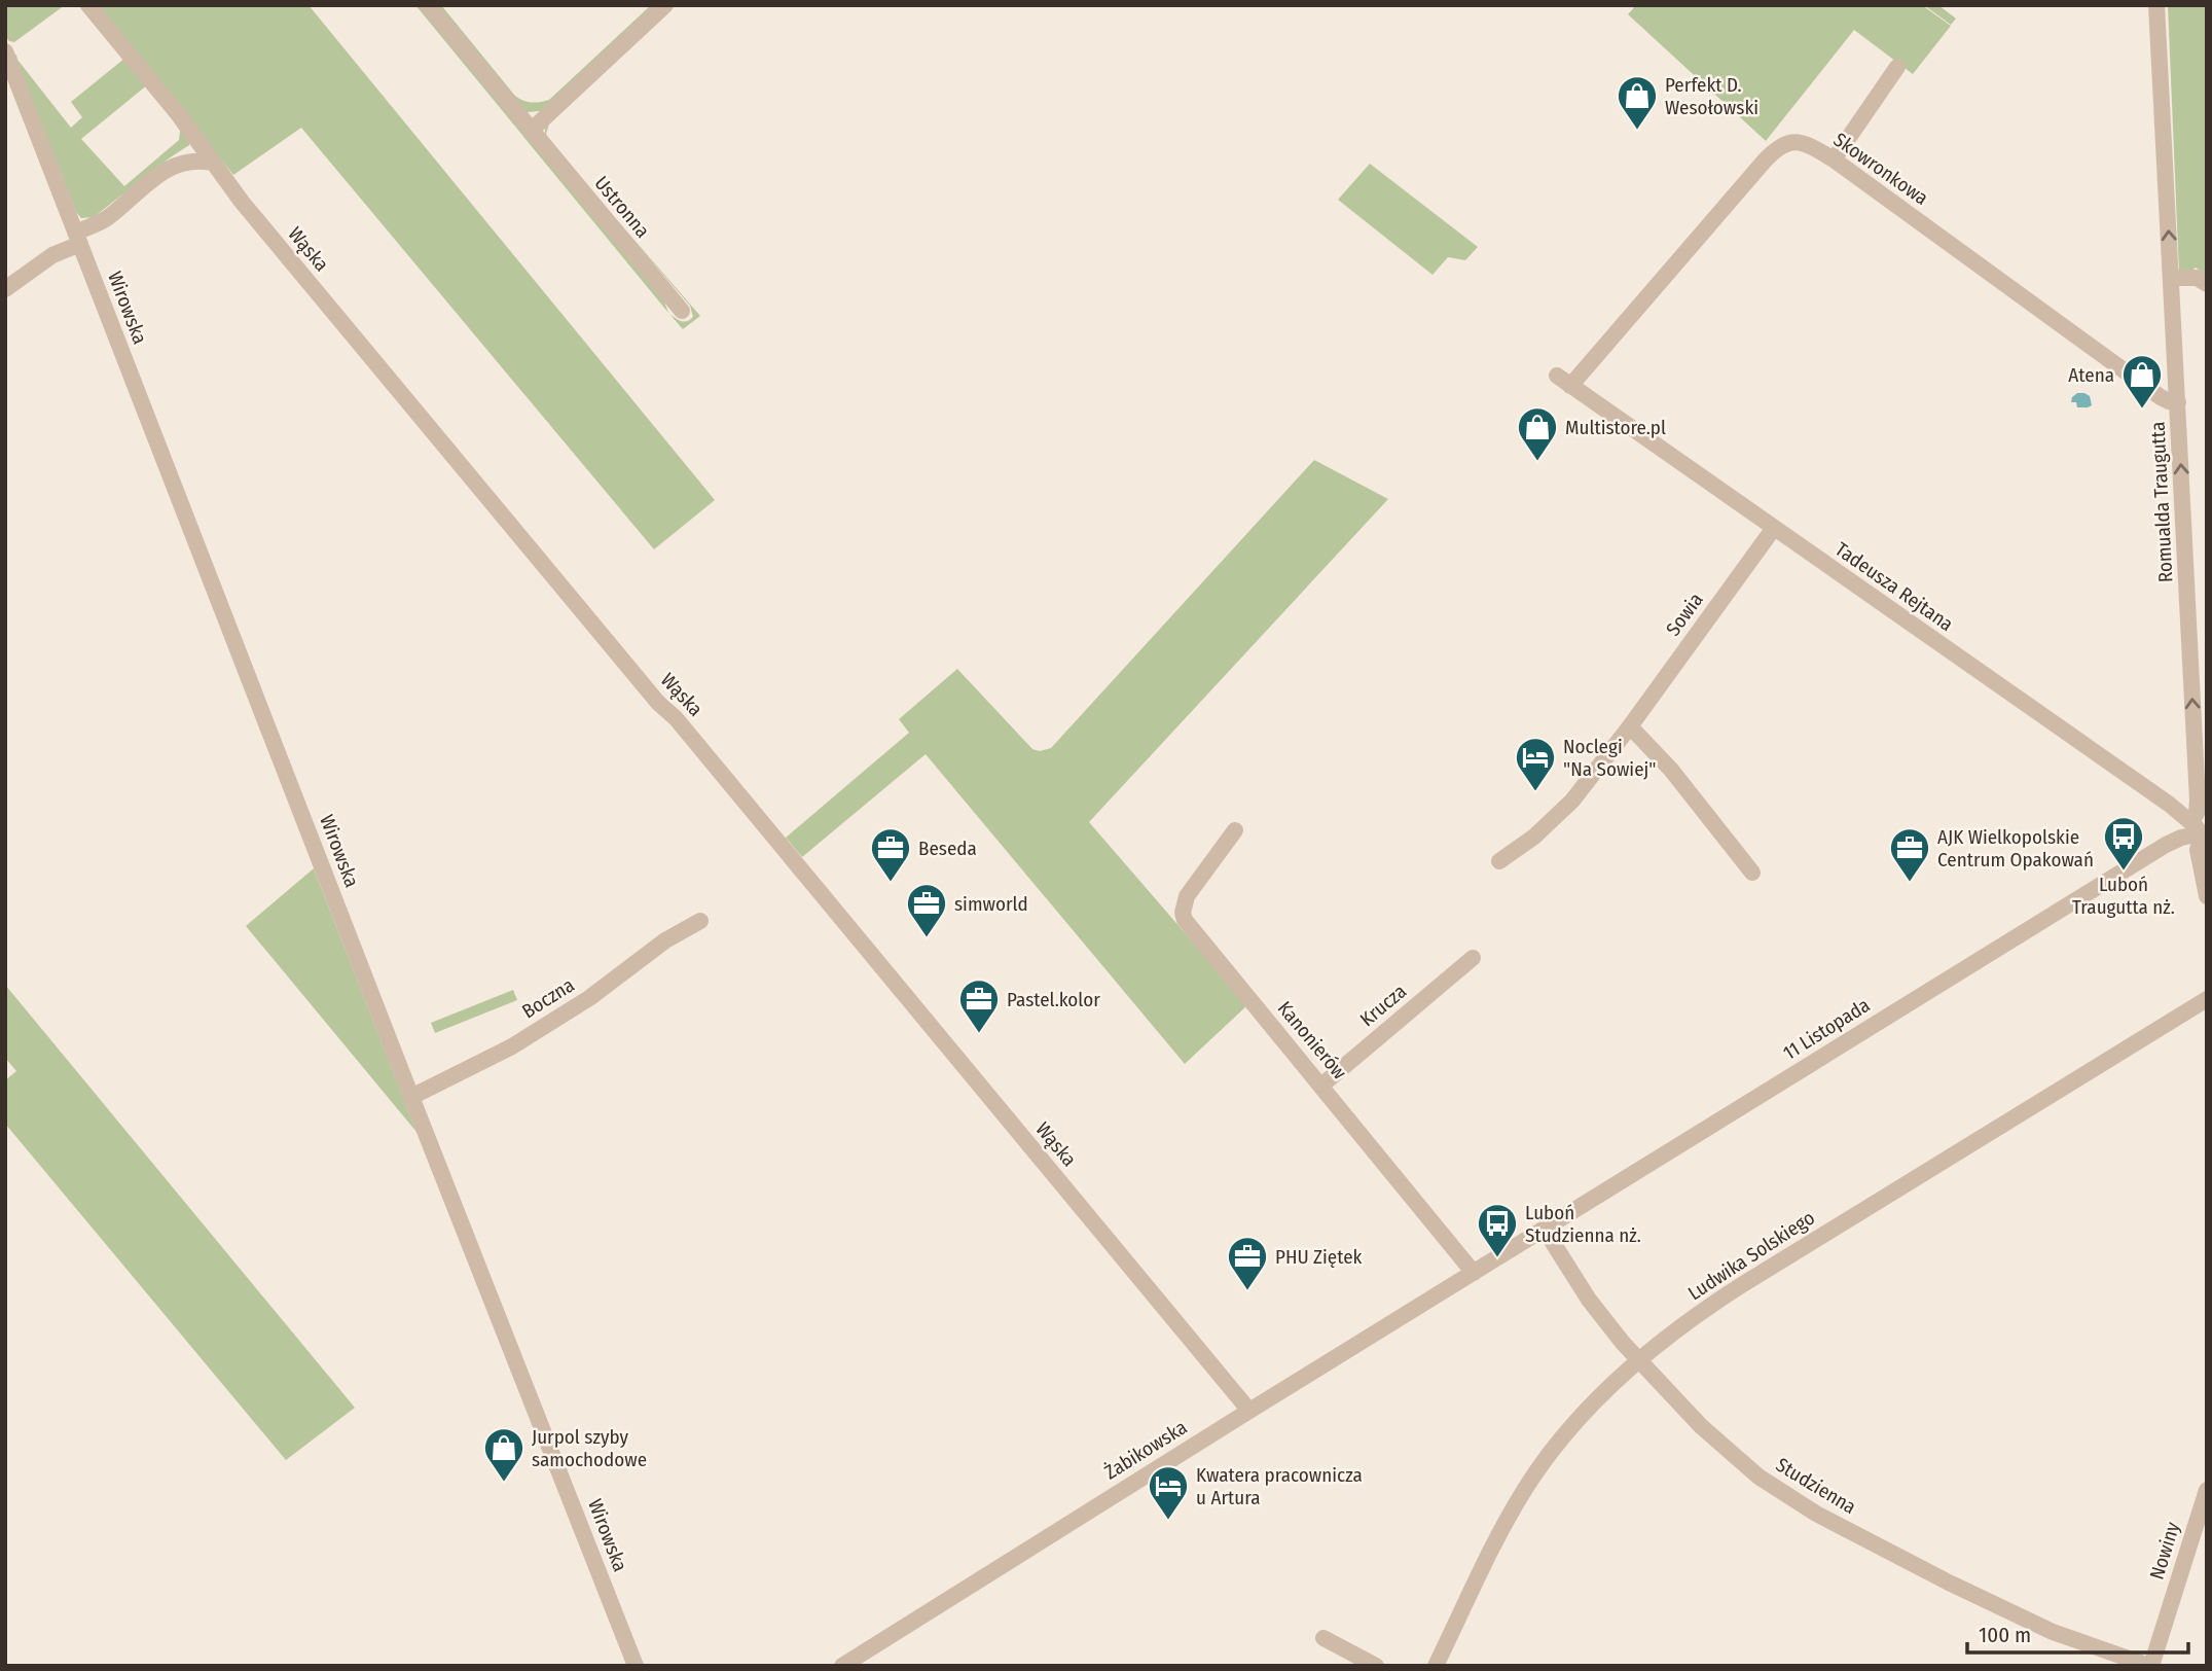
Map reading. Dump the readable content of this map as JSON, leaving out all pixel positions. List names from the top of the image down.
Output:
{
  "streets": {
    "street": [
      "Skowronkowa",
      "Ustronna",
      "Wąska",
      "Wirowska",
      "Romualda Traugutta",
      "Tadeusza Rejtana",
      "Sowia",
      "Boczna",
      "Krucza",
      "11 Listopada",
      "Kanonierów",
      "Ludwika Solskiego",
      "Żabikowska",
      "Studzienna",
      "Nowiny"
    ]
  },
  "crossings": [
    ["Skowronkowa", "Romualda Traugutta"],
    ["Skowronkowa", "Tadeusza Rejtana"],
    ["Wąska", "Żabikowska"],
    ["Wirowska", "Boczna"],
    ["Romualda Traugutta", "Tadeusza Rejtana"],
    ["Tadeusza Rejtana", "Sowia"],
    ["Tadeusza Rejtana", "11 Listopada"],
    ["Krucza", "Kanonierów"],
    ["11 Listopada", "Kanonierów"],
    ["11 Listopada", "Żabikowska"],
    ["11 Listopada", "Studzienna"],
    ["Kanonierów", "Żabikowska"],
    ["Ludwika Solskiego", "Studzienna"],
    ["Studzienna", "Nowiny"]
  ],
  "one_way": ["Romualda Traugutta"],
  "places": {
    "shop": [
      "Perfekt D. Wesołowski",
      "Atena",
      "Multistore.pl",
      "Jurpol szyby samochodowe"
    ],
    "hotel": ["Noclegi \"Na Sowiej\"", "Kwatera pracownicza u Artura"],
    "bus stop": ["Luboń Traugutta nż.", "Luboń Studzienna nż."],
    "office": [
      "Beseda",
      "AJK Wielkopolskie Centrum Opakowań",
      "simworld",
      "Pastel.kolor",
      "PHU Ziętek"
    ]
  },
  "scale_bar": "100 m"
}
